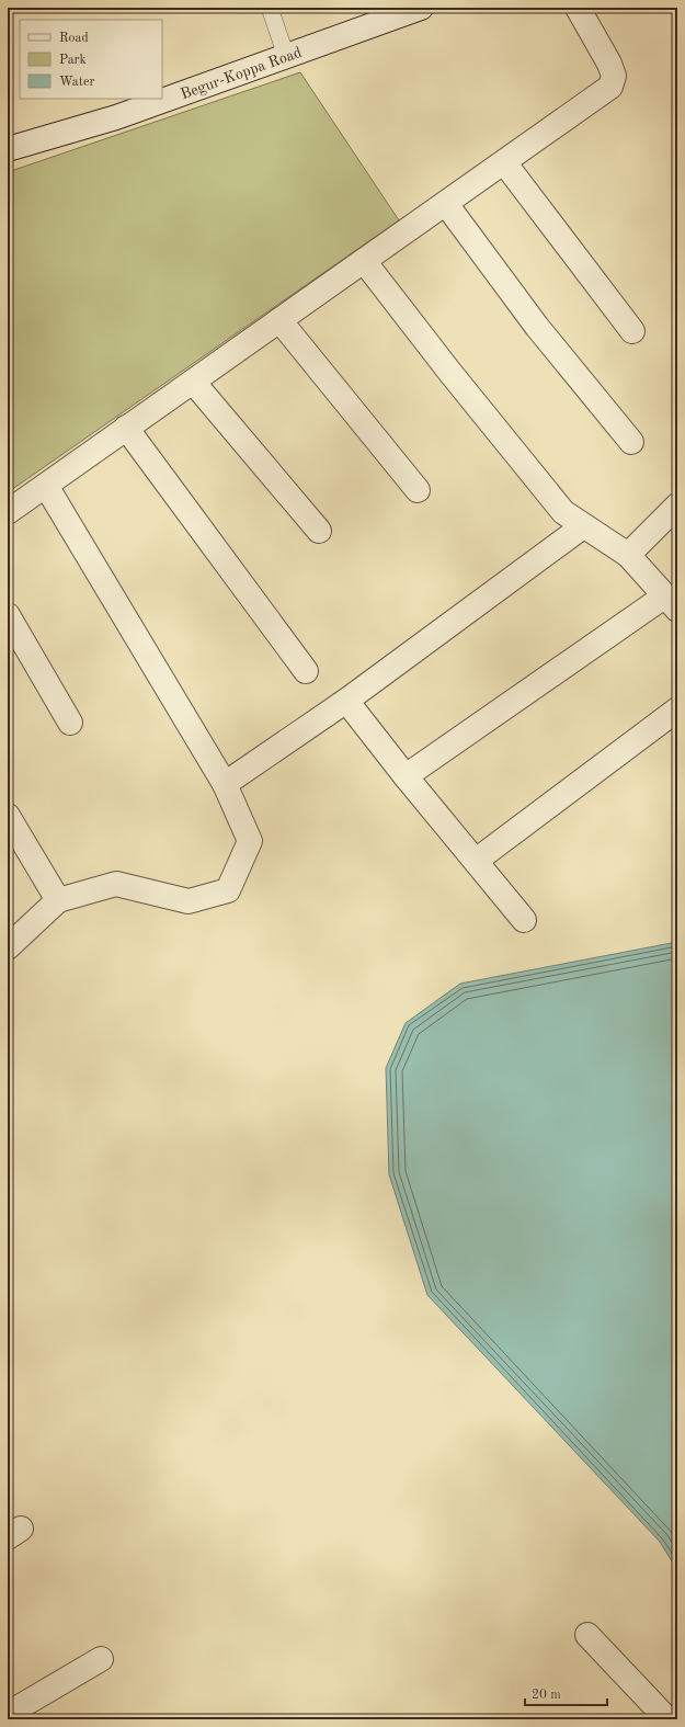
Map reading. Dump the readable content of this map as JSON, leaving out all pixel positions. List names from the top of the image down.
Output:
{
  "streets": {
    "street": ["Begur-Koppa Road"]
  },
  "legend": ["Road", "Park", "Water"],
  "scale_bar": "20 m"
}
